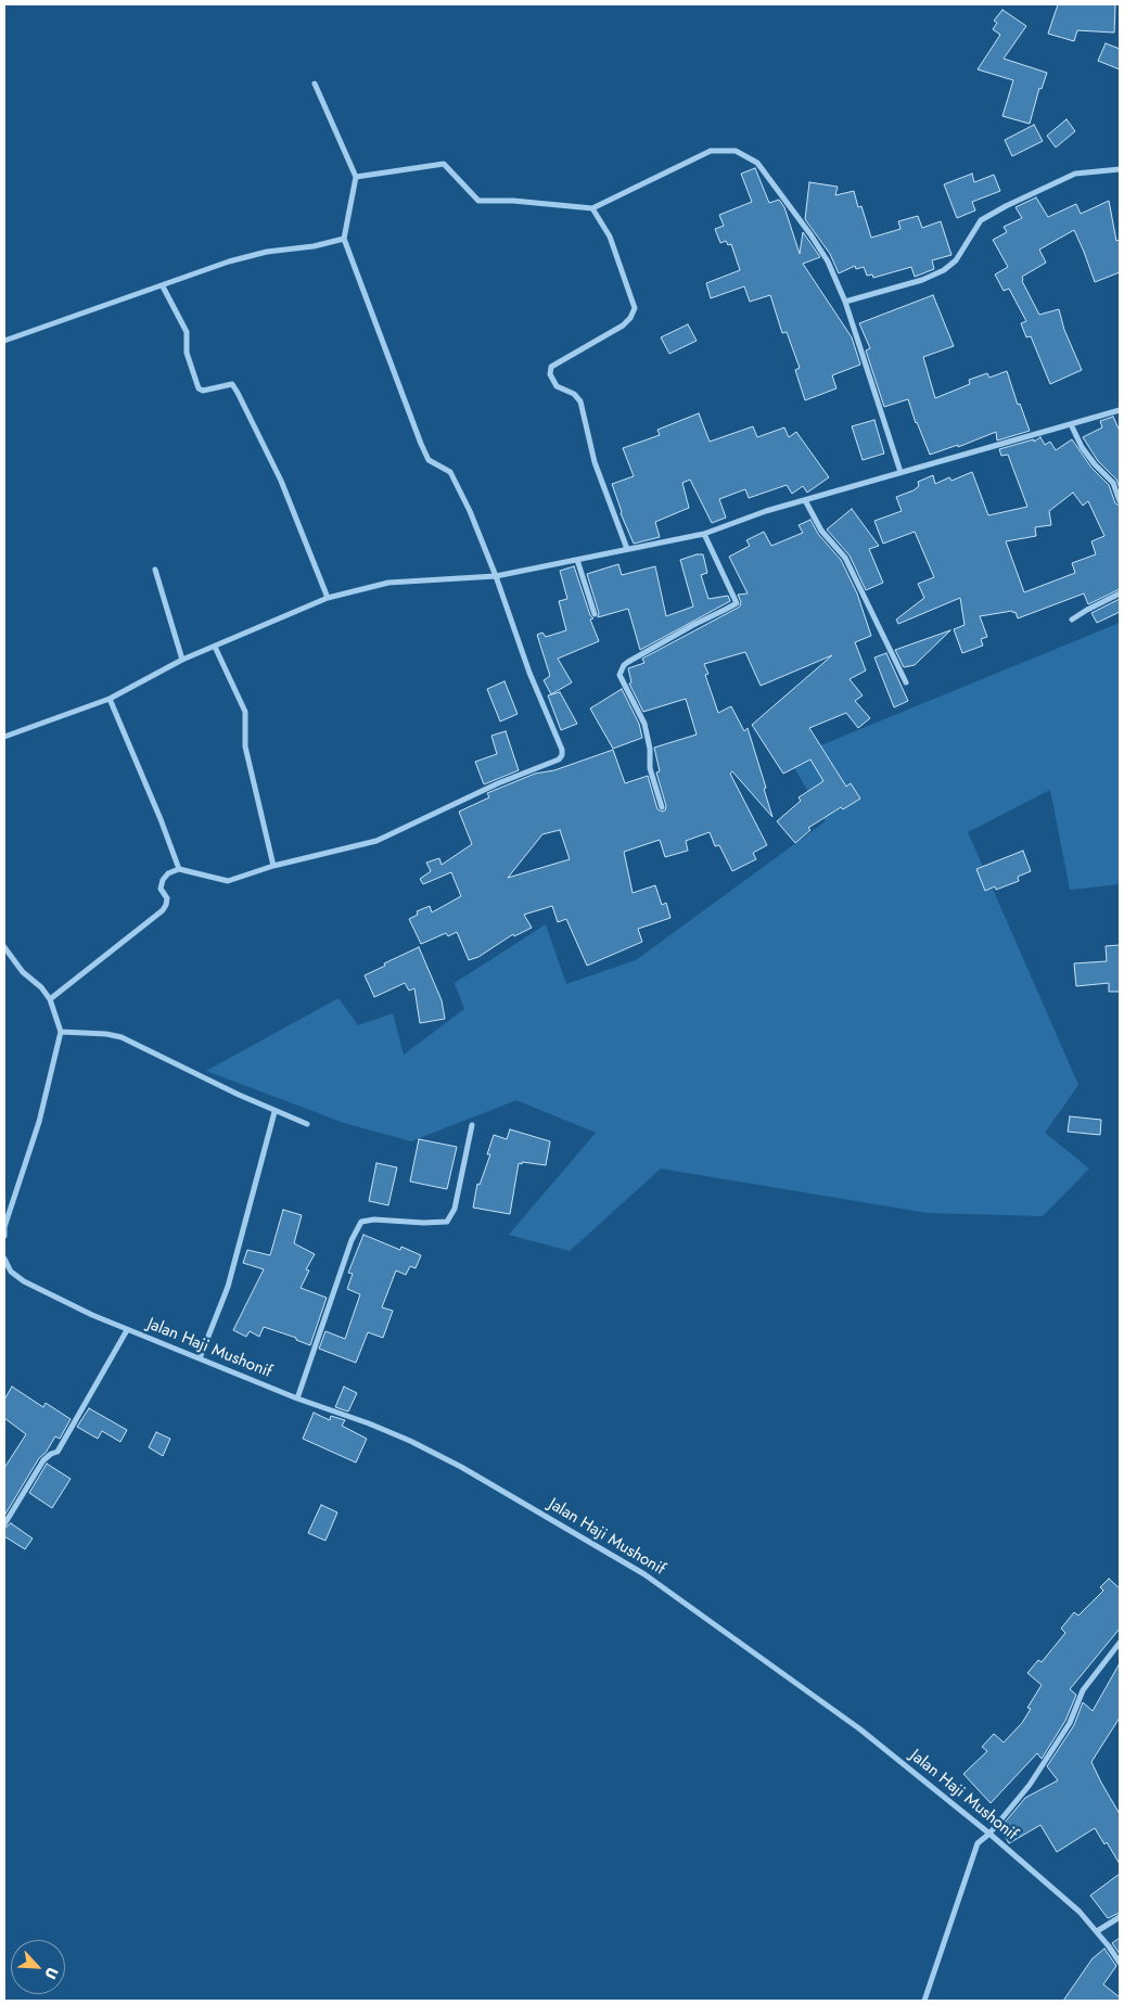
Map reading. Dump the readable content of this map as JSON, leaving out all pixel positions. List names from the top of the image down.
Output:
{
  "streets": {
    "street": ["Jalan Haji Mushonif"]
  },
  "north": "bottom right"
}
